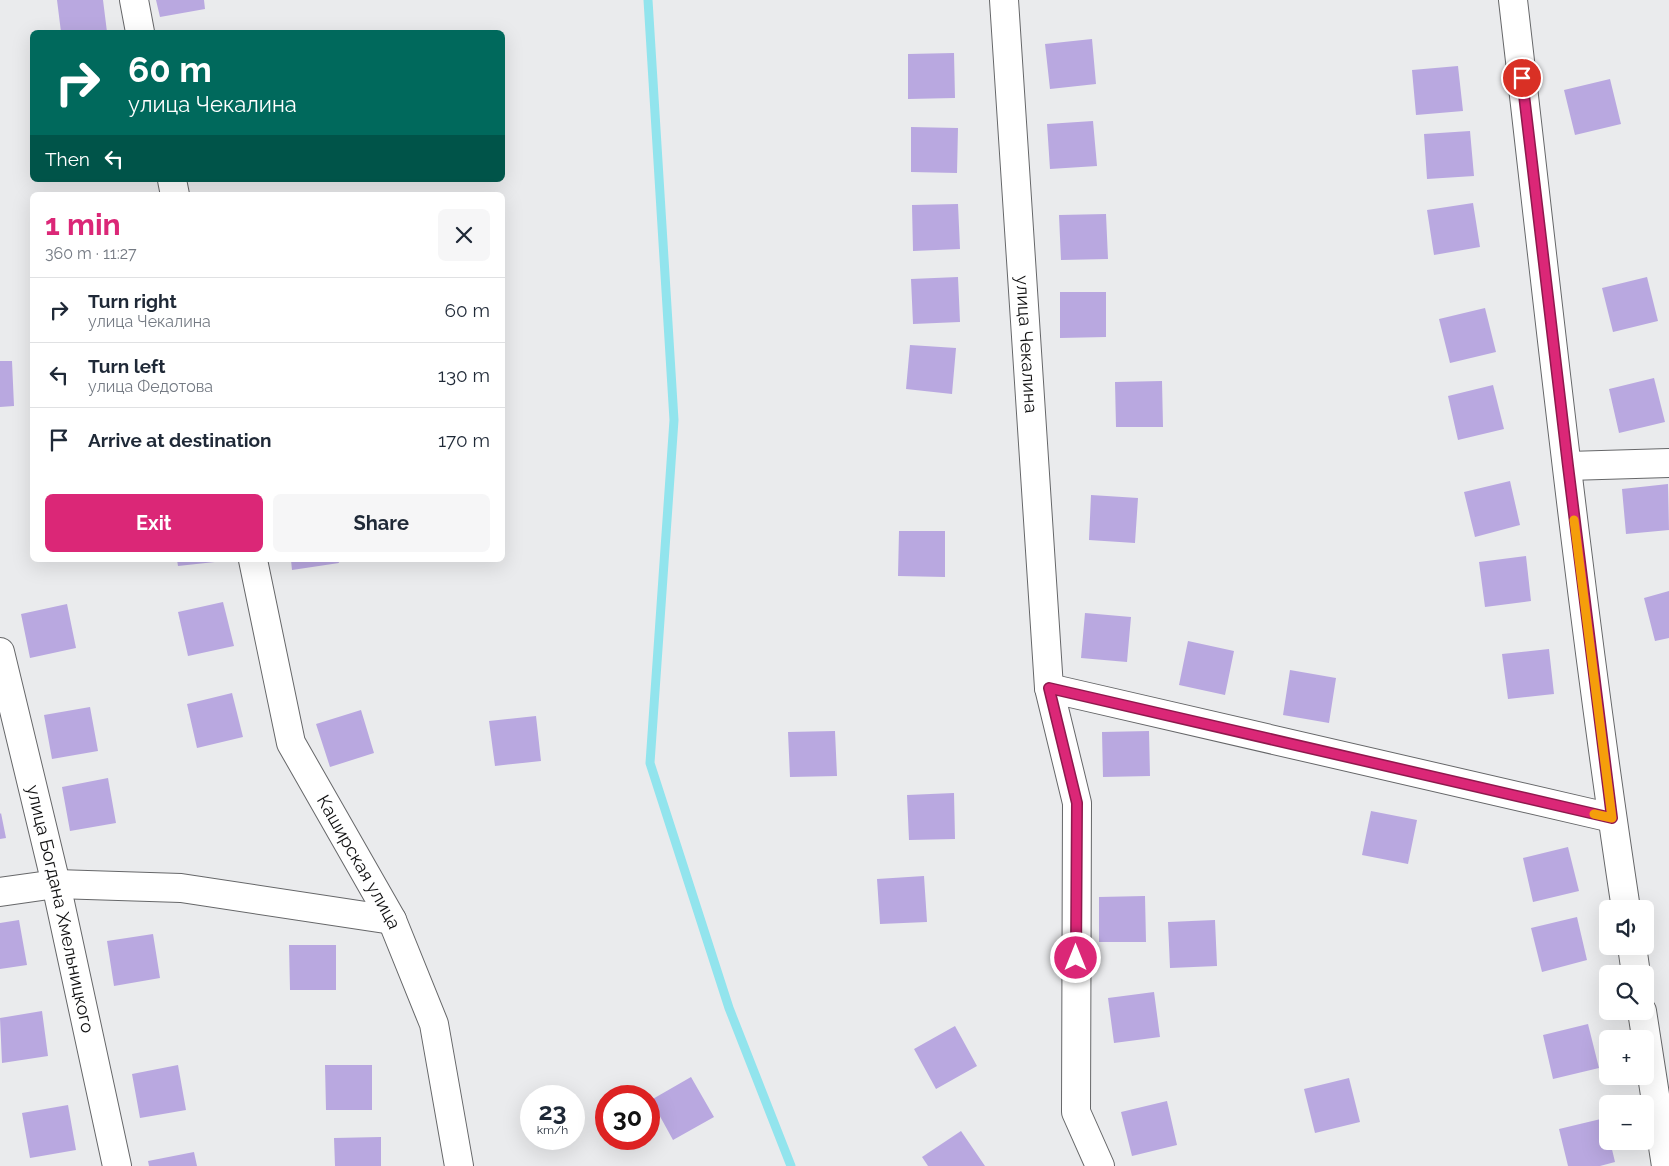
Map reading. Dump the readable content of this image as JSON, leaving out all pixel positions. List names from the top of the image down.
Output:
{
  "streets": {
    "street": ["улица Чекалина", "Каширская улица", "улица Богдана Хмельницкого"]
  },
  "page": {
    "turn": ["60 m", "улица Чекалина"],
    "then": "Then",
    "heading": ["1 min", "360 m · 11:27"],
    "list": [
      {
        "name": "Turn right",
        "note": "улица Чекалина",
        "value": "60 m"
      },
      {
        "name": "Turn left",
        "note": "улица Федотова",
        "value": "130 m"
      },
      {
        "name": "Arrive at destination",
        "value": "170 m"
      }
    ],
    "buttons": ["Exit", "Share"],
    "map_buttons": ["+", "−"],
    "speed": "23 km/h",
    "limit": "30"
  }
}
